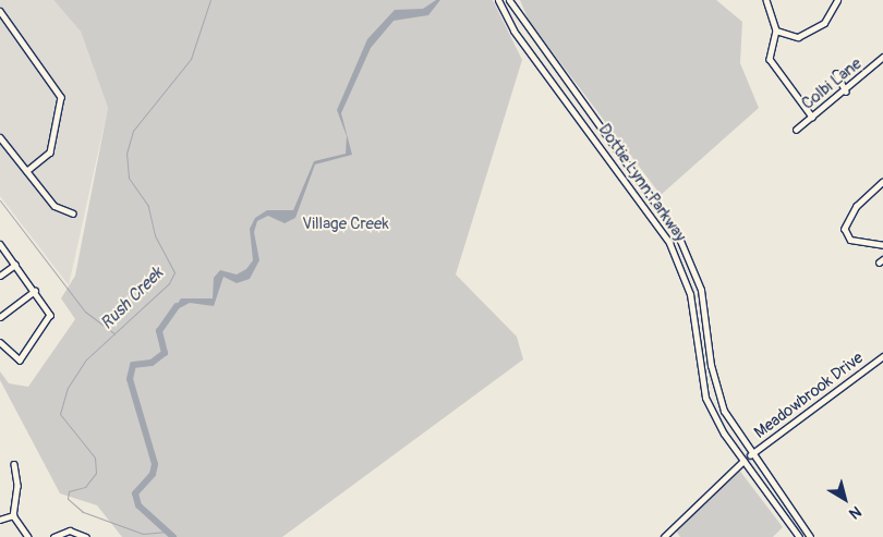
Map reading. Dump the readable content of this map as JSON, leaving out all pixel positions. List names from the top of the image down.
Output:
{
  "streets": {
    "main road": ["Dottie Lynn Parkway"],
    "street": ["Colbi Lane", "Meadowbrook Drive"]
  },
  "crossings": [
    ["Dottie Lynn Parkway", "Meadowbrook Drive"]
  ],
  "water": ["Rush Creek"],
  "parks": ["Village Creek"],
  "north": "bottom right"
}
